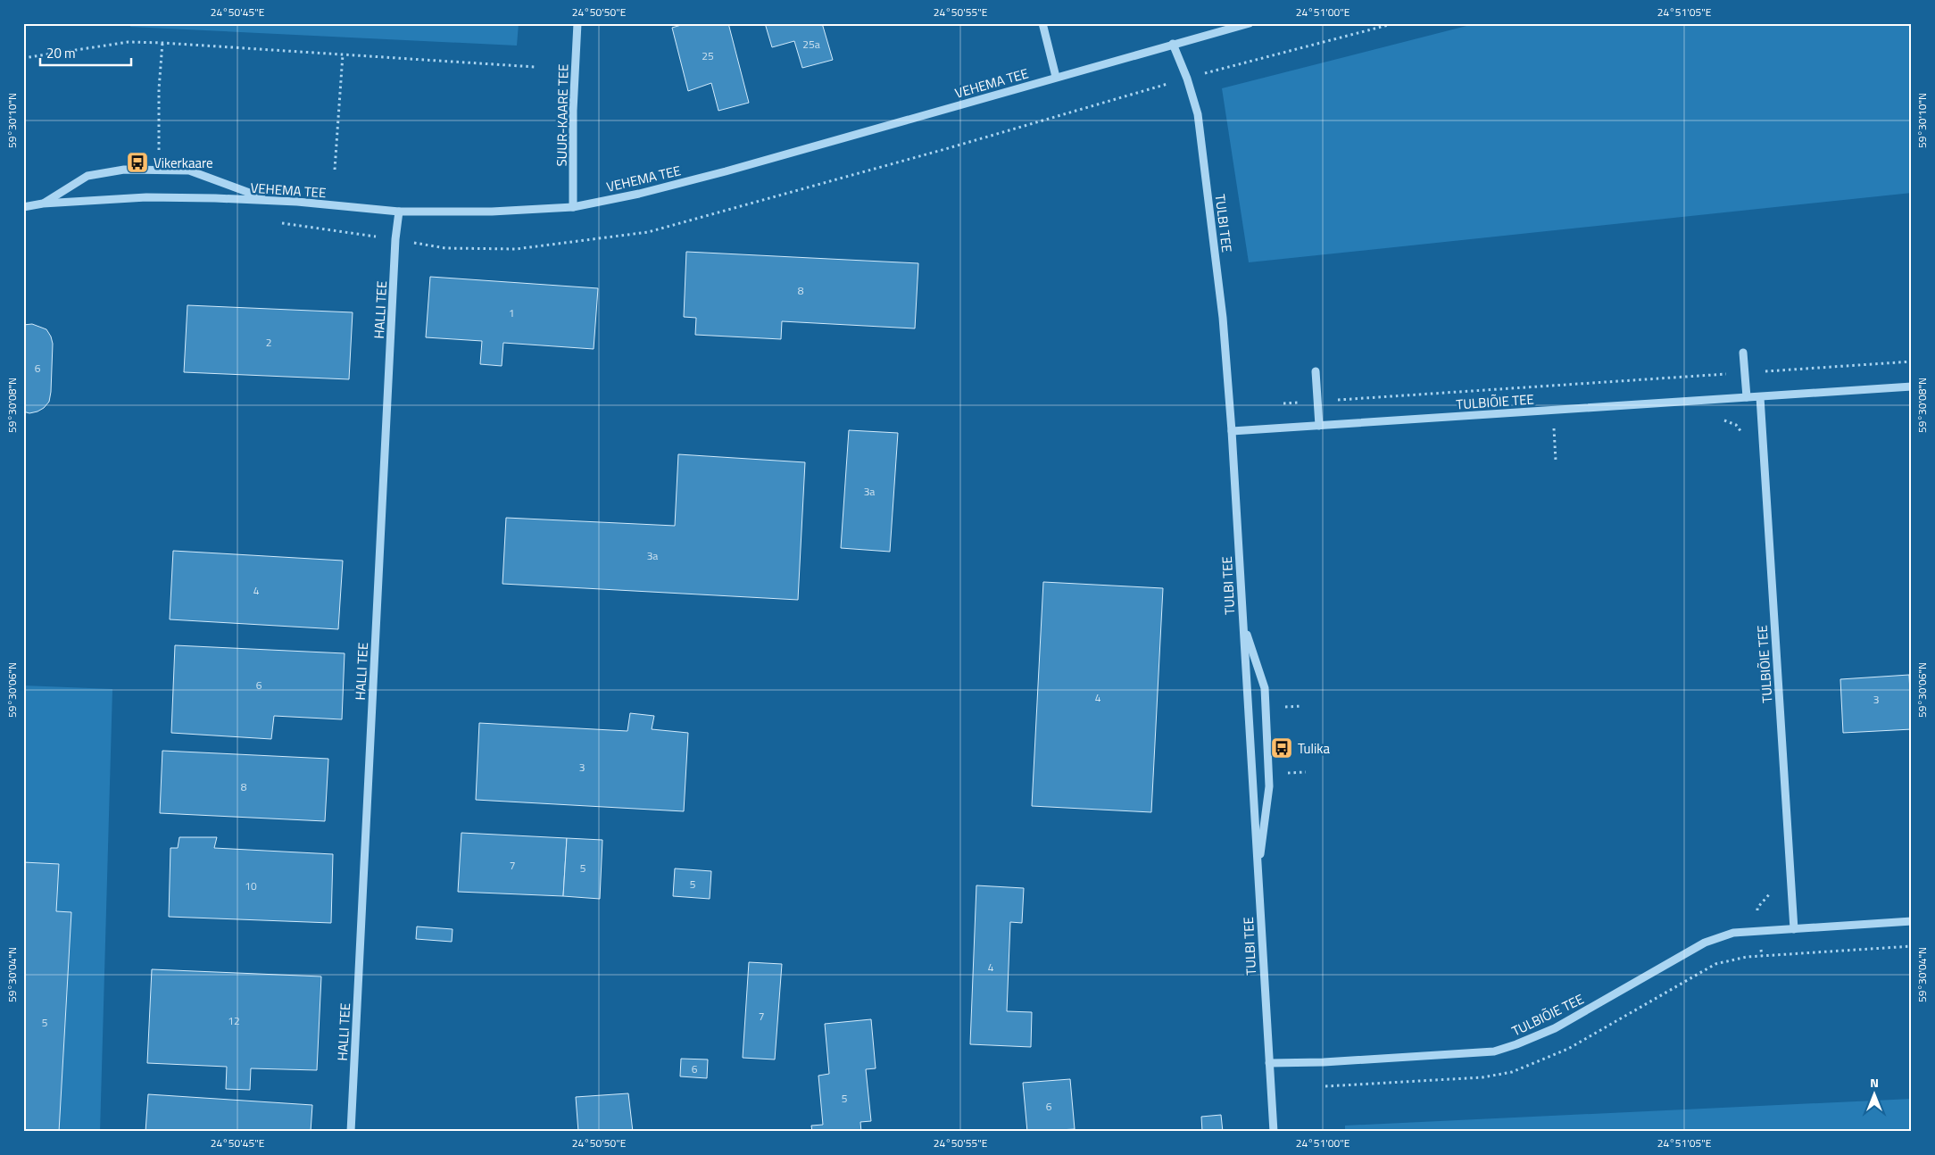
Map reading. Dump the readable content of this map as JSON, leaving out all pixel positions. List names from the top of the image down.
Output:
{
  "streets": {
    "street": [
      "VEHEMA TEE",
      "SUUR-KAARE TEE",
      "TULBI TEE",
      "HALLI TEE",
      "TULBIÕIE TEE"
    ]
  },
  "crossings": [
    ["VEHEMA TEE", "SUUR-KAARE TEE"],
    ["VEHEMA TEE", "TULBI TEE"],
    ["VEHEMA TEE", "HALLI TEE"],
    ["TULBI TEE", "TULBIÕIE TEE"]
  ],
  "places": {
    "bus stop": ["Vikerkaare", "Tulika"]
  },
  "house_numbers": [
    "25a",
    "25",
    "8",
    "1",
    "2",
    "6",
    "3a",
    "3a",
    "4",
    "6",
    "4",
    "3",
    "3",
    "8",
    "7",
    "5",
    "5",
    "10",
    "4",
    "7",
    "12",
    "5",
    "6",
    "5",
    "6"
  ],
  "scale_bar": "20 m",
  "north": "top",
  "coordinates": [
    "24°50'45\"E",
    "24°50'50\"E",
    "24°50'55\"E",
    "24°51'00\"E",
    "24°51'05\"E",
    "59°30'10\"N",
    "59°30'08\"N",
    "59°30'06\"N",
    "59°30'04\"N"
  ]
}
